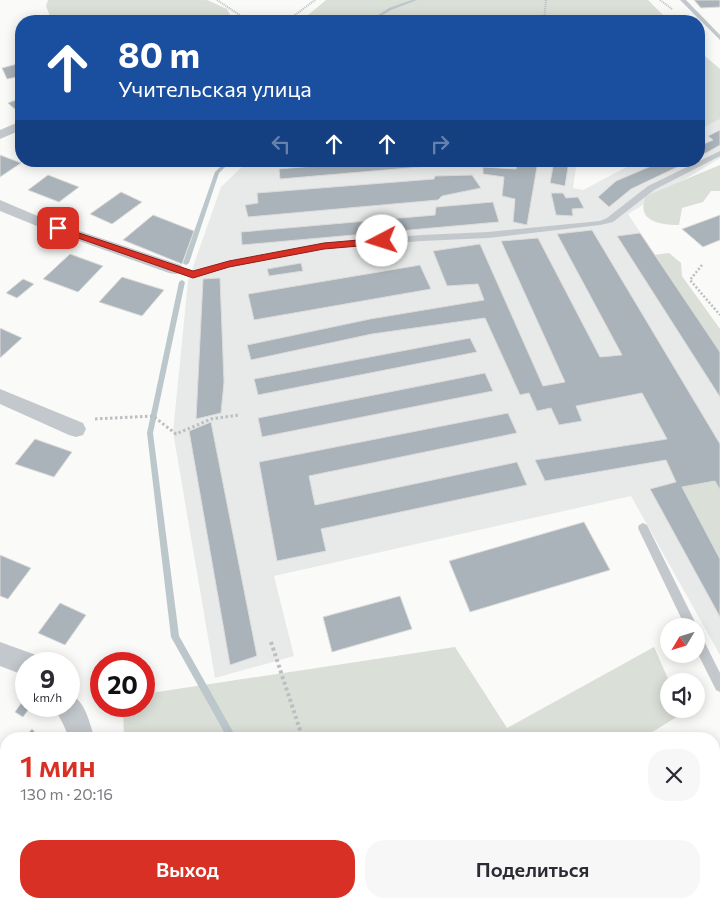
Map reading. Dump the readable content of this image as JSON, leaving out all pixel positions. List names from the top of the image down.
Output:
{
  "north": "bottom left",
  "page": {
    "turn": ["80 m", "Учительская улица"],
    "speed": "9 km/h",
    "limit": "20",
    "heading": ["1 мин", "130 m · 20:16"],
    "buttons": ["Выход", "Поделиться"]
  }
}
